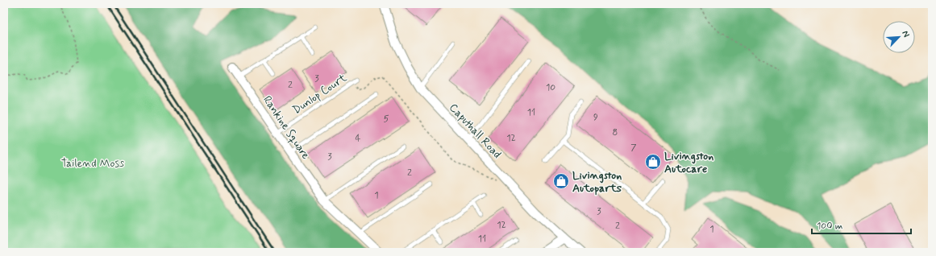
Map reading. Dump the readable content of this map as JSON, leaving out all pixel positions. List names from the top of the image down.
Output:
{
  "streets": {
    "street": ["Rankine Square", "Caputhall Road"],
    "lane": ["Dunlop Court"]
  },
  "crossings": [
    ["Dunlop Court", "Rankine Square"]
  ],
  "parks": ["Tailend Moss"],
  "places": {
    "shop": ["Livingston Autocare", "Livingston Autoparts"]
  },
  "house_numbers": [
    "3",
    "2",
    "10",
    "11",
    "9",
    "5",
    "8",
    "4",
    "12",
    "7",
    "3",
    "2",
    "1",
    "3",
    "12",
    "2",
    "1",
    "11"
  ],
  "scale_bar": "100 m",
  "north": "top right"
}
